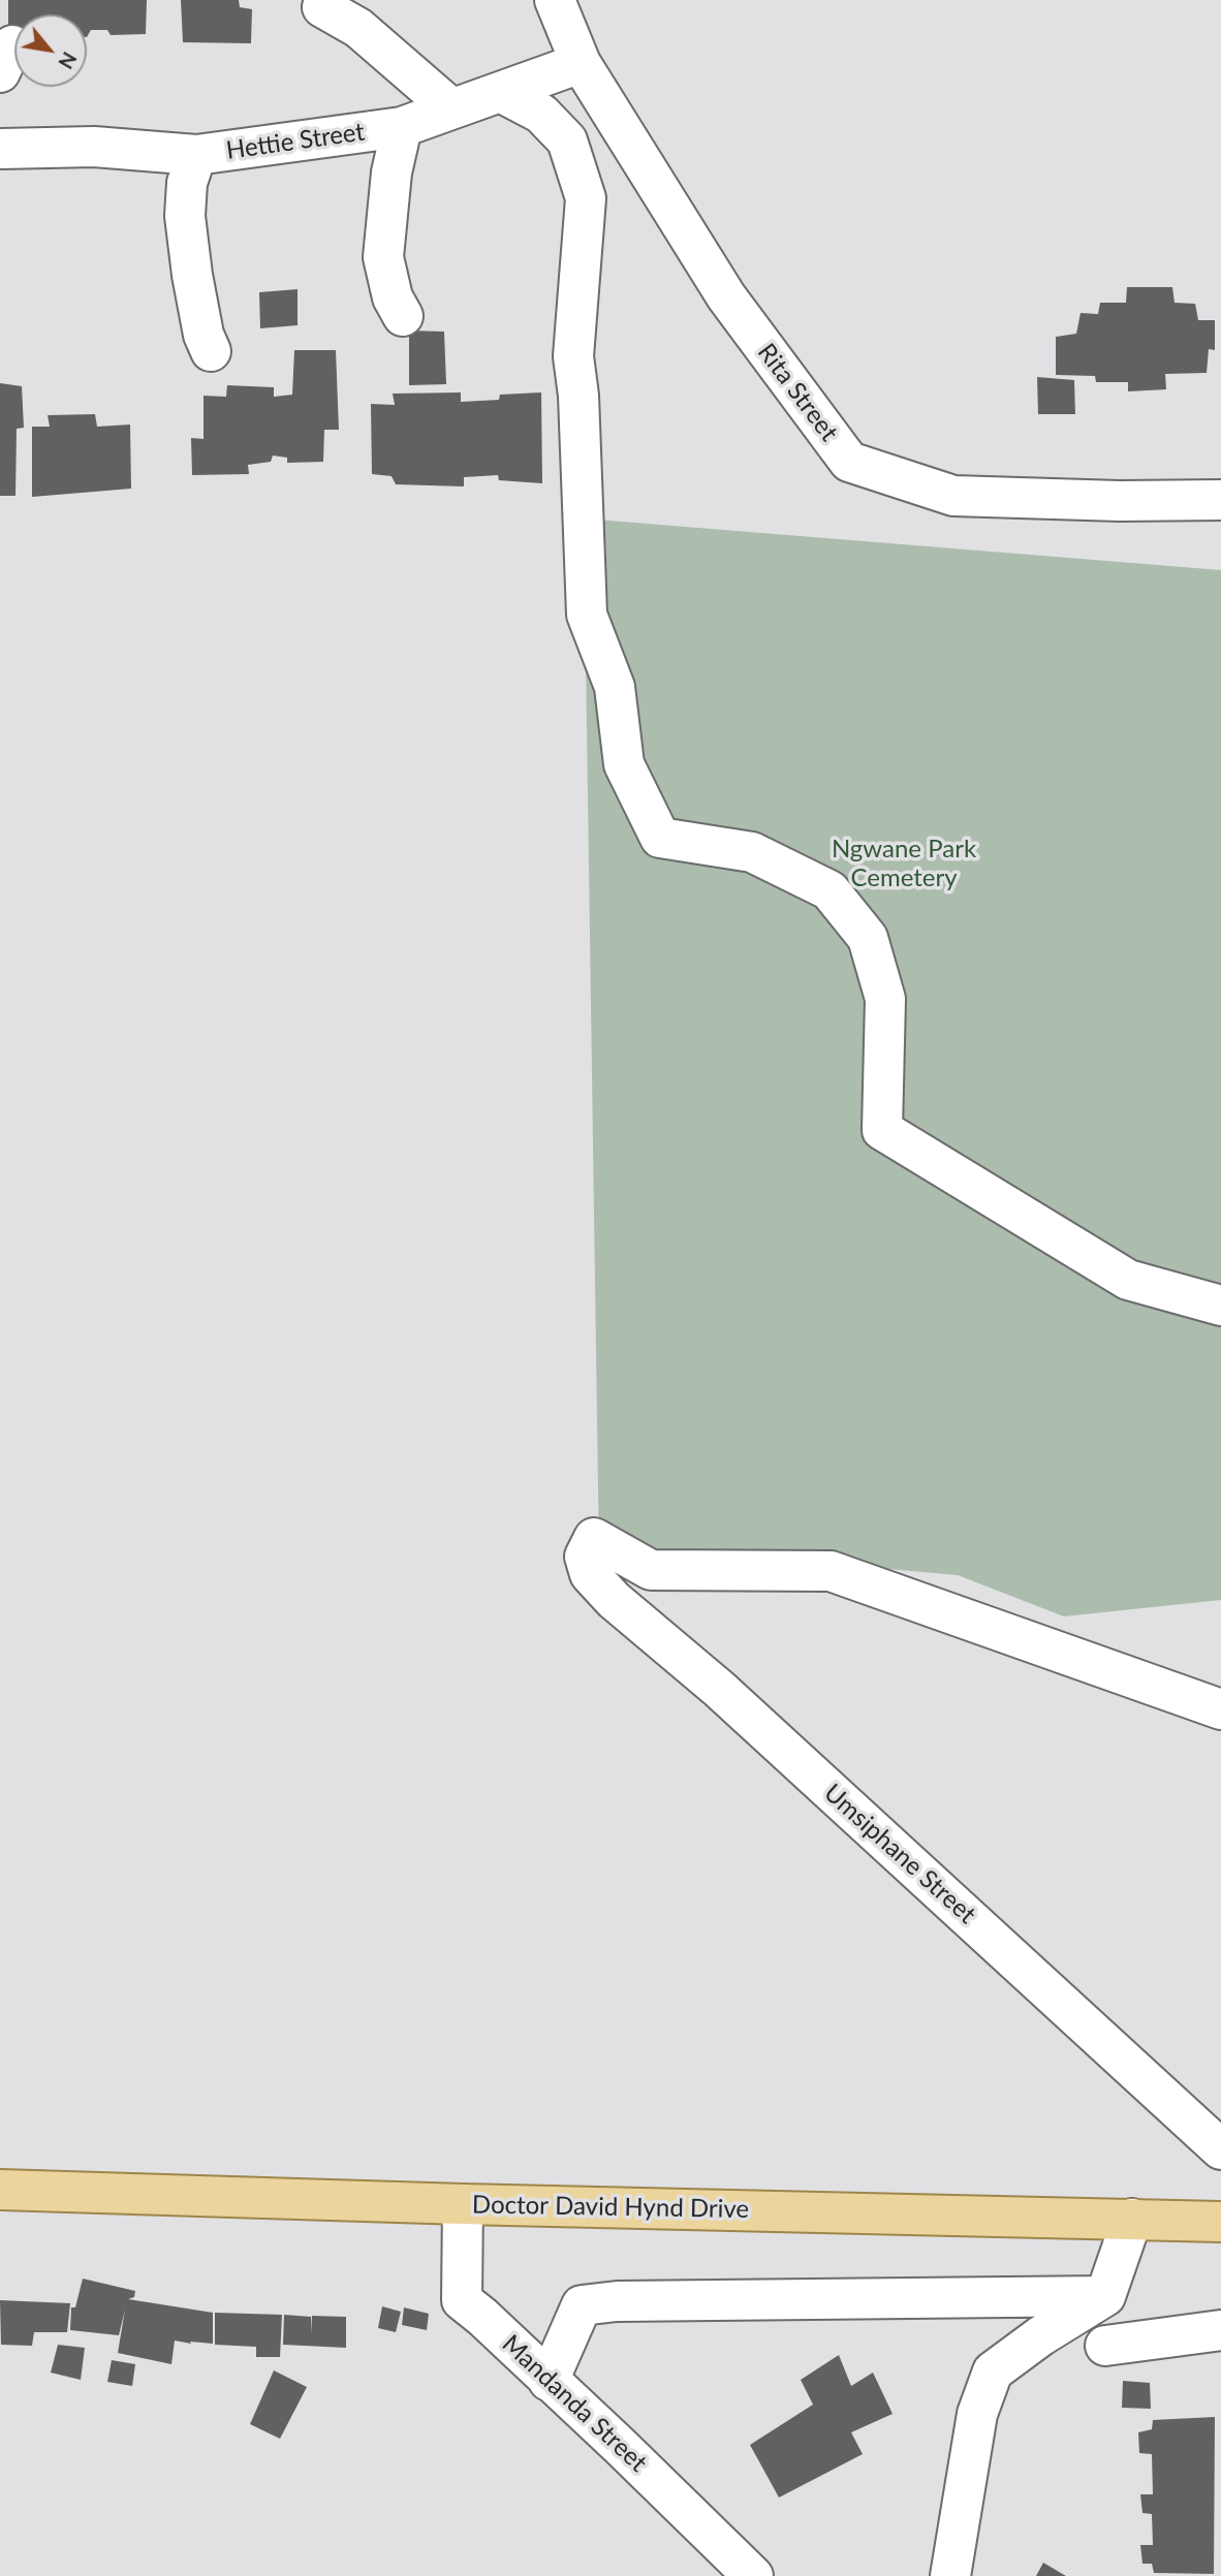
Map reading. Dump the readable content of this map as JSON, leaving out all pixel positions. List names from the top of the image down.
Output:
{
  "streets": {
    "main road": ["Doctor David Hynd Drive"],
    "street": [
      "Hettie Street",
      "Rita Street",
      "Umsiphane Street",
      "Mandanda Street"
    ]
  },
  "crossings": [
    ["Hettie Street", "Rita Street"],
    ["Doctor David Hynd Drive", "Mandanda Street"]
  ],
  "parks": ["Ngwane Park Cemetery"],
  "north": "bottom right"
}
